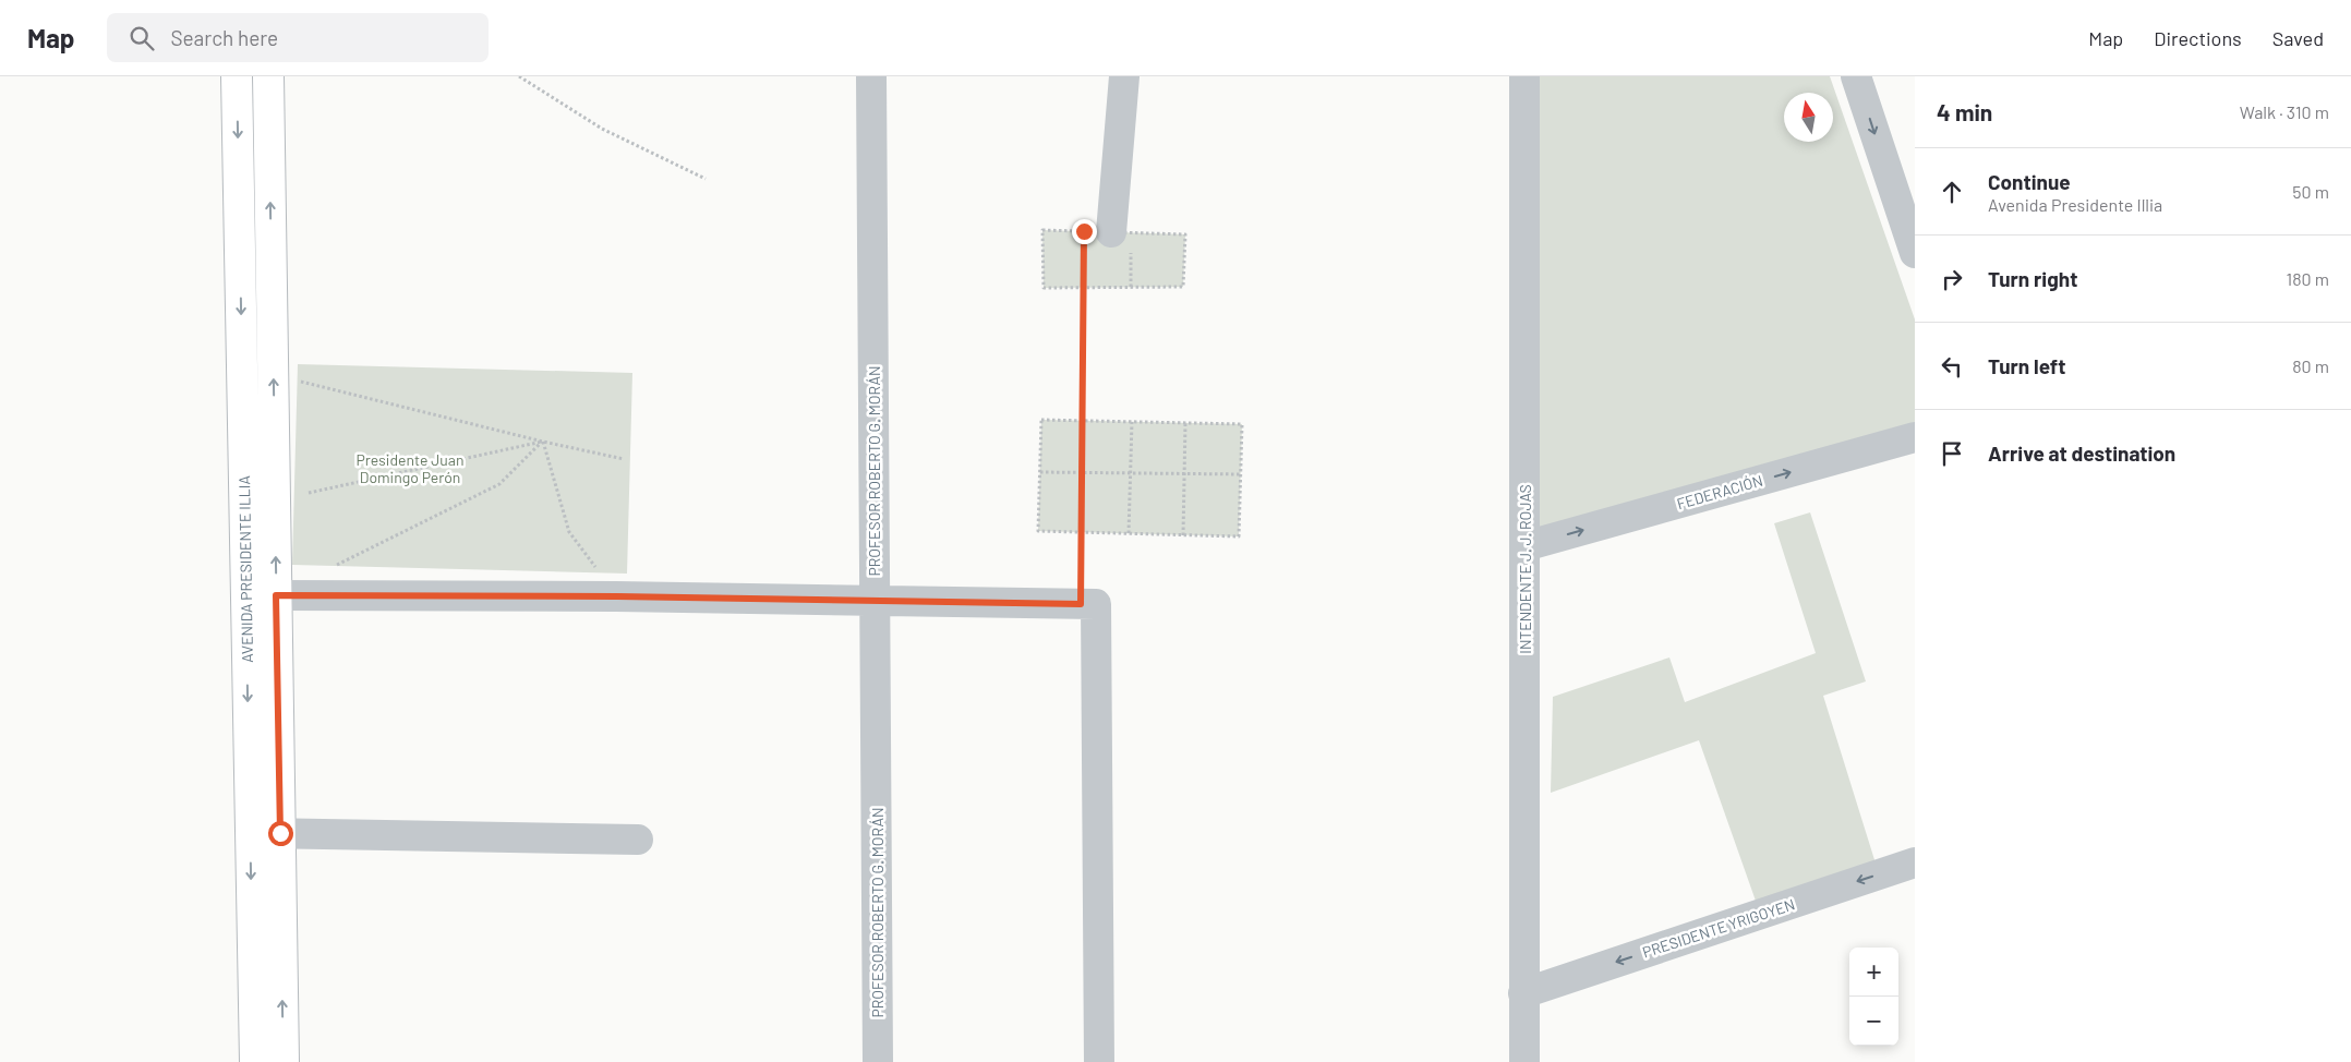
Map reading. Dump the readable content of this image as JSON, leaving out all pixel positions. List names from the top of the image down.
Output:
{
  "streets": {
    "main road": ["AVENIDA PRESIDENTE ILLIA"],
    "street": [
      "PROFESOR ROBERTO G. MORÁN",
      "FEDERACIÓN",
      "INTENDENTE J. J. ROJAS",
      "PRESIDENTE YRIGOYEN"
    ]
  },
  "crossings": [
    ["FEDERACIÓN", "INTENDENTE J. J. ROJAS"],
    ["INTENDENTE J. J. ROJAS", "PRESIDENTE YRIGOYEN"]
  ],
  "one_way": ["FEDERACIÓN", "PRESIDENTE YRIGOYEN"],
  "parks": ["Presidente Juan Domingo Perón"],
  "north": "top",
  "page": {
    "header": "Map",
    "search": "Search here",
    "nav": ["Map", "Directions", "Saved"],
    "heading": ["4 min", "Walk · 310 m"],
    "list": [
      ["Continue", "Avenida Presidente Illia", "50 m"],
      ["Turn right", "180 m"],
      ["Turn left", "80 m"],
      "Arrive at destination"
    ],
    "map_buttons": ["+", "−"]
  }
}
